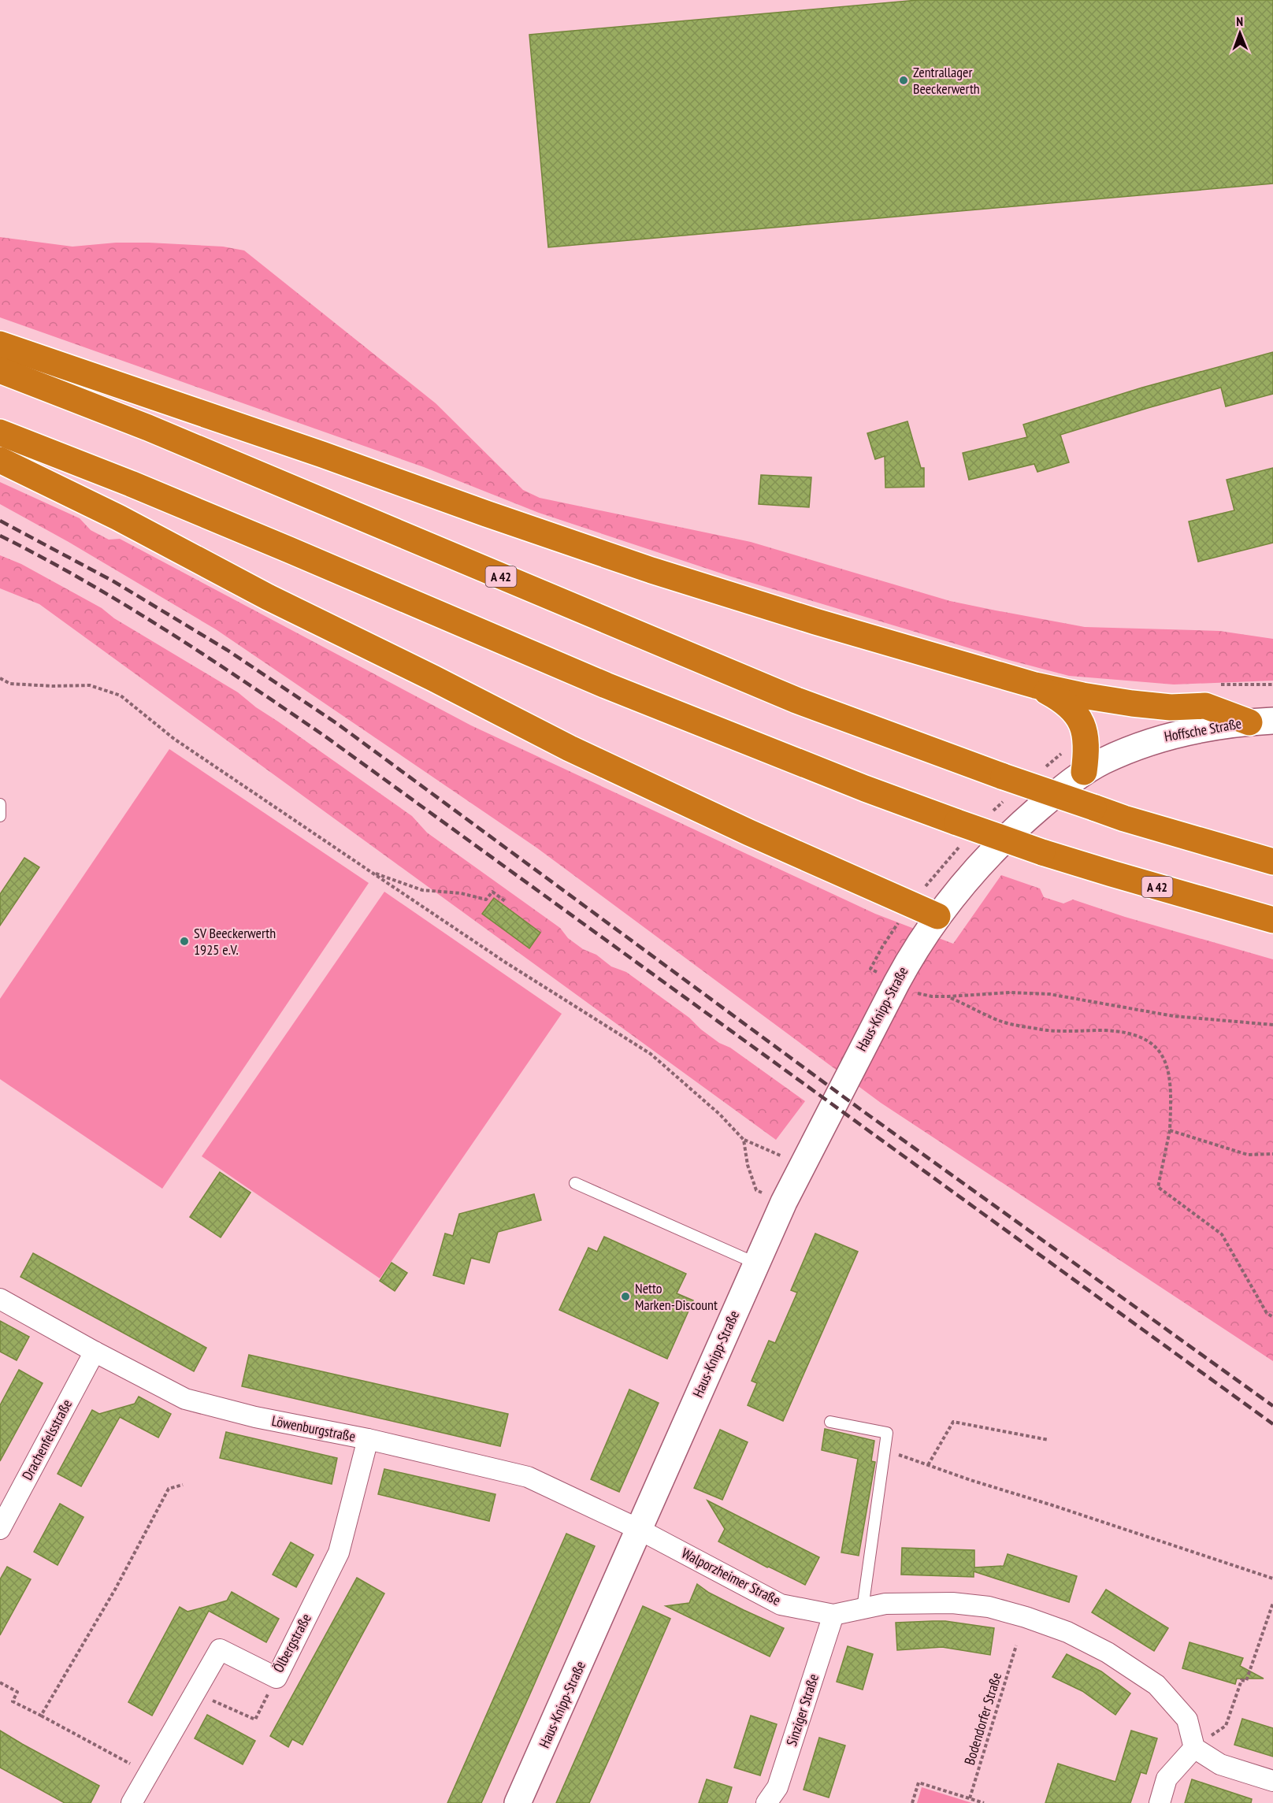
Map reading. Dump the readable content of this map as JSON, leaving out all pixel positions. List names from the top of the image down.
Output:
{
  "streets": {
    "highway": ["A 42"],
    "street": [
      "Hoffsche Straße",
      "Haus-Knipp-Straße",
      "Löwenburgstraße",
      "Drachenfelsstraße",
      "Walporzheimer Straße",
      "Ölbergstraße",
      "Sinziger Straße"
    ],
    "path": ["Bodendorfer Straße"]
  },
  "crossings": [
    ["Hoffsche Straße", "Haus-Knipp-Straße"],
    ["Haus-Knipp-Straße", "Löwenburgstraße"],
    ["Haus-Knipp-Straße", "Walporzheimer Straße"],
    ["Löwenburgstraße", "Drachenfelsstraße"],
    ["Löwenburgstraße", "Walporzheimer Straße"],
    ["Löwenburgstraße", "Ölbergstraße"],
    ["Walporzheimer Straße", "Sinziger Straße"]
  ],
  "places": ["Zentrallager Beeckerwerth", "SV Beeckerwerth 1925 e.V.", "Netto Marken-Discount"],
  "north": "top"
}
